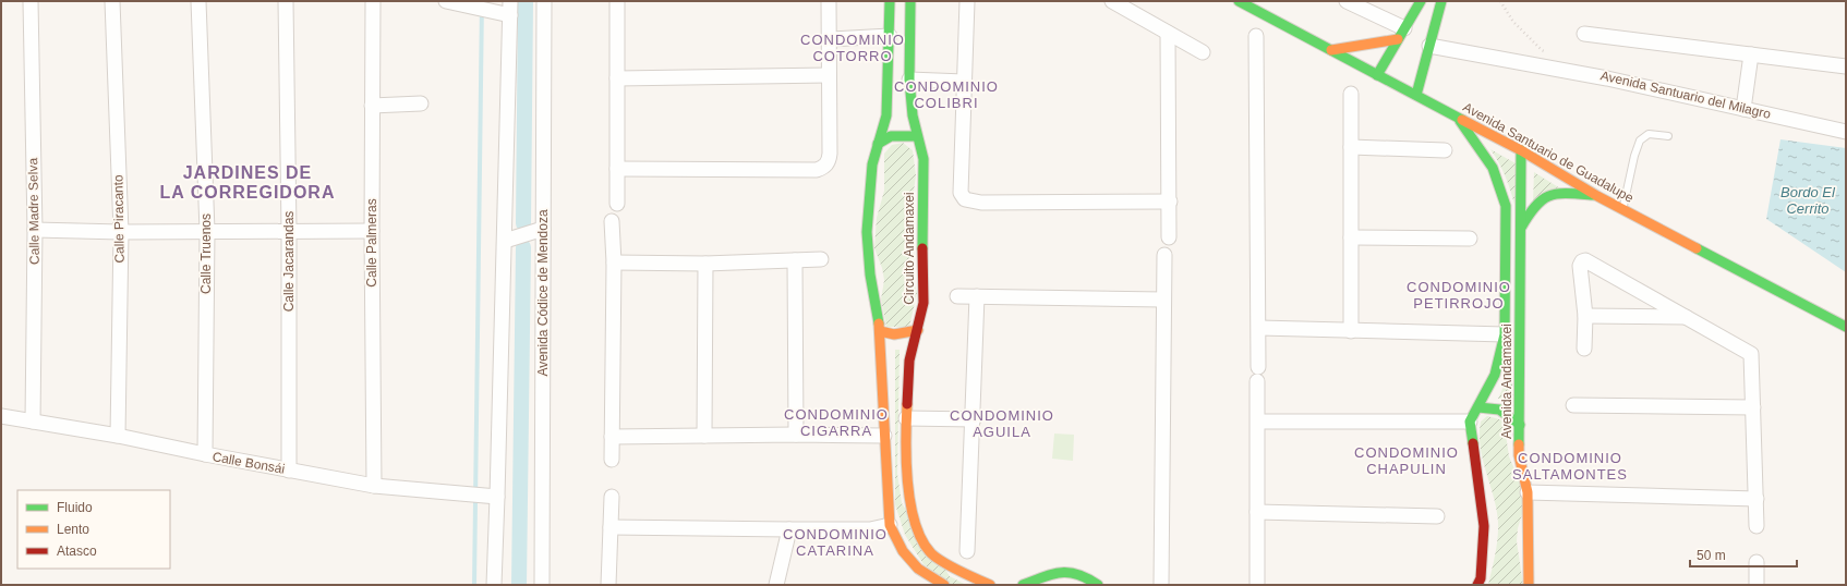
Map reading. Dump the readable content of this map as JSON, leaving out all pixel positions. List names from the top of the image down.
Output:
{
  "streets": {
    "street": [
      "Avenida Santuario del Milagro",
      "Avenida Santuario de Guadalupe",
      "Calle Madre Selva",
      "Calle Piracanto",
      "Calle Palmeras",
      "Circuito Andamaxei",
      "Calle Truenos",
      "Calle Jacarandas",
      "Avenida Códice de Mendoza",
      "Avenida Andamaxei",
      "Calle Bonsái"
    ]
  },
  "crossings": [
    ["Avenida Santuario de Guadalupe", "Avenida Andamaxei"],
    ["Calle Madre Selva", "Calle Bonsái"],
    ["Calle Piracanto", "Calle Bonsái"],
    ["Calle Palmeras", "Calle Bonsái"],
    ["Calle Truenos", "Calle Bonsái"],
    ["Calle Jacarandas", "Calle Bonsái"]
  ],
  "districts": [
    "CONDOMINIO COTORRO",
    "CONDOMINIO COLIBRI",
    "JARDINES DE LA CORREGIDORA",
    "CONDOMINIO PETIRROJO",
    "CONDOMINIO CIGARRA",
    "CONDOMINIO AGUILA",
    "CONDOMINIO CHAPULIN",
    "CONDOMINIO SALTAMONTES",
    "CONDOMINIO CATARINA"
  ],
  "water": ["Bordo El Cerrito"],
  "legend": ["Fluido", "Lento", "Atasco"],
  "scale_bar": "50 m"
}
